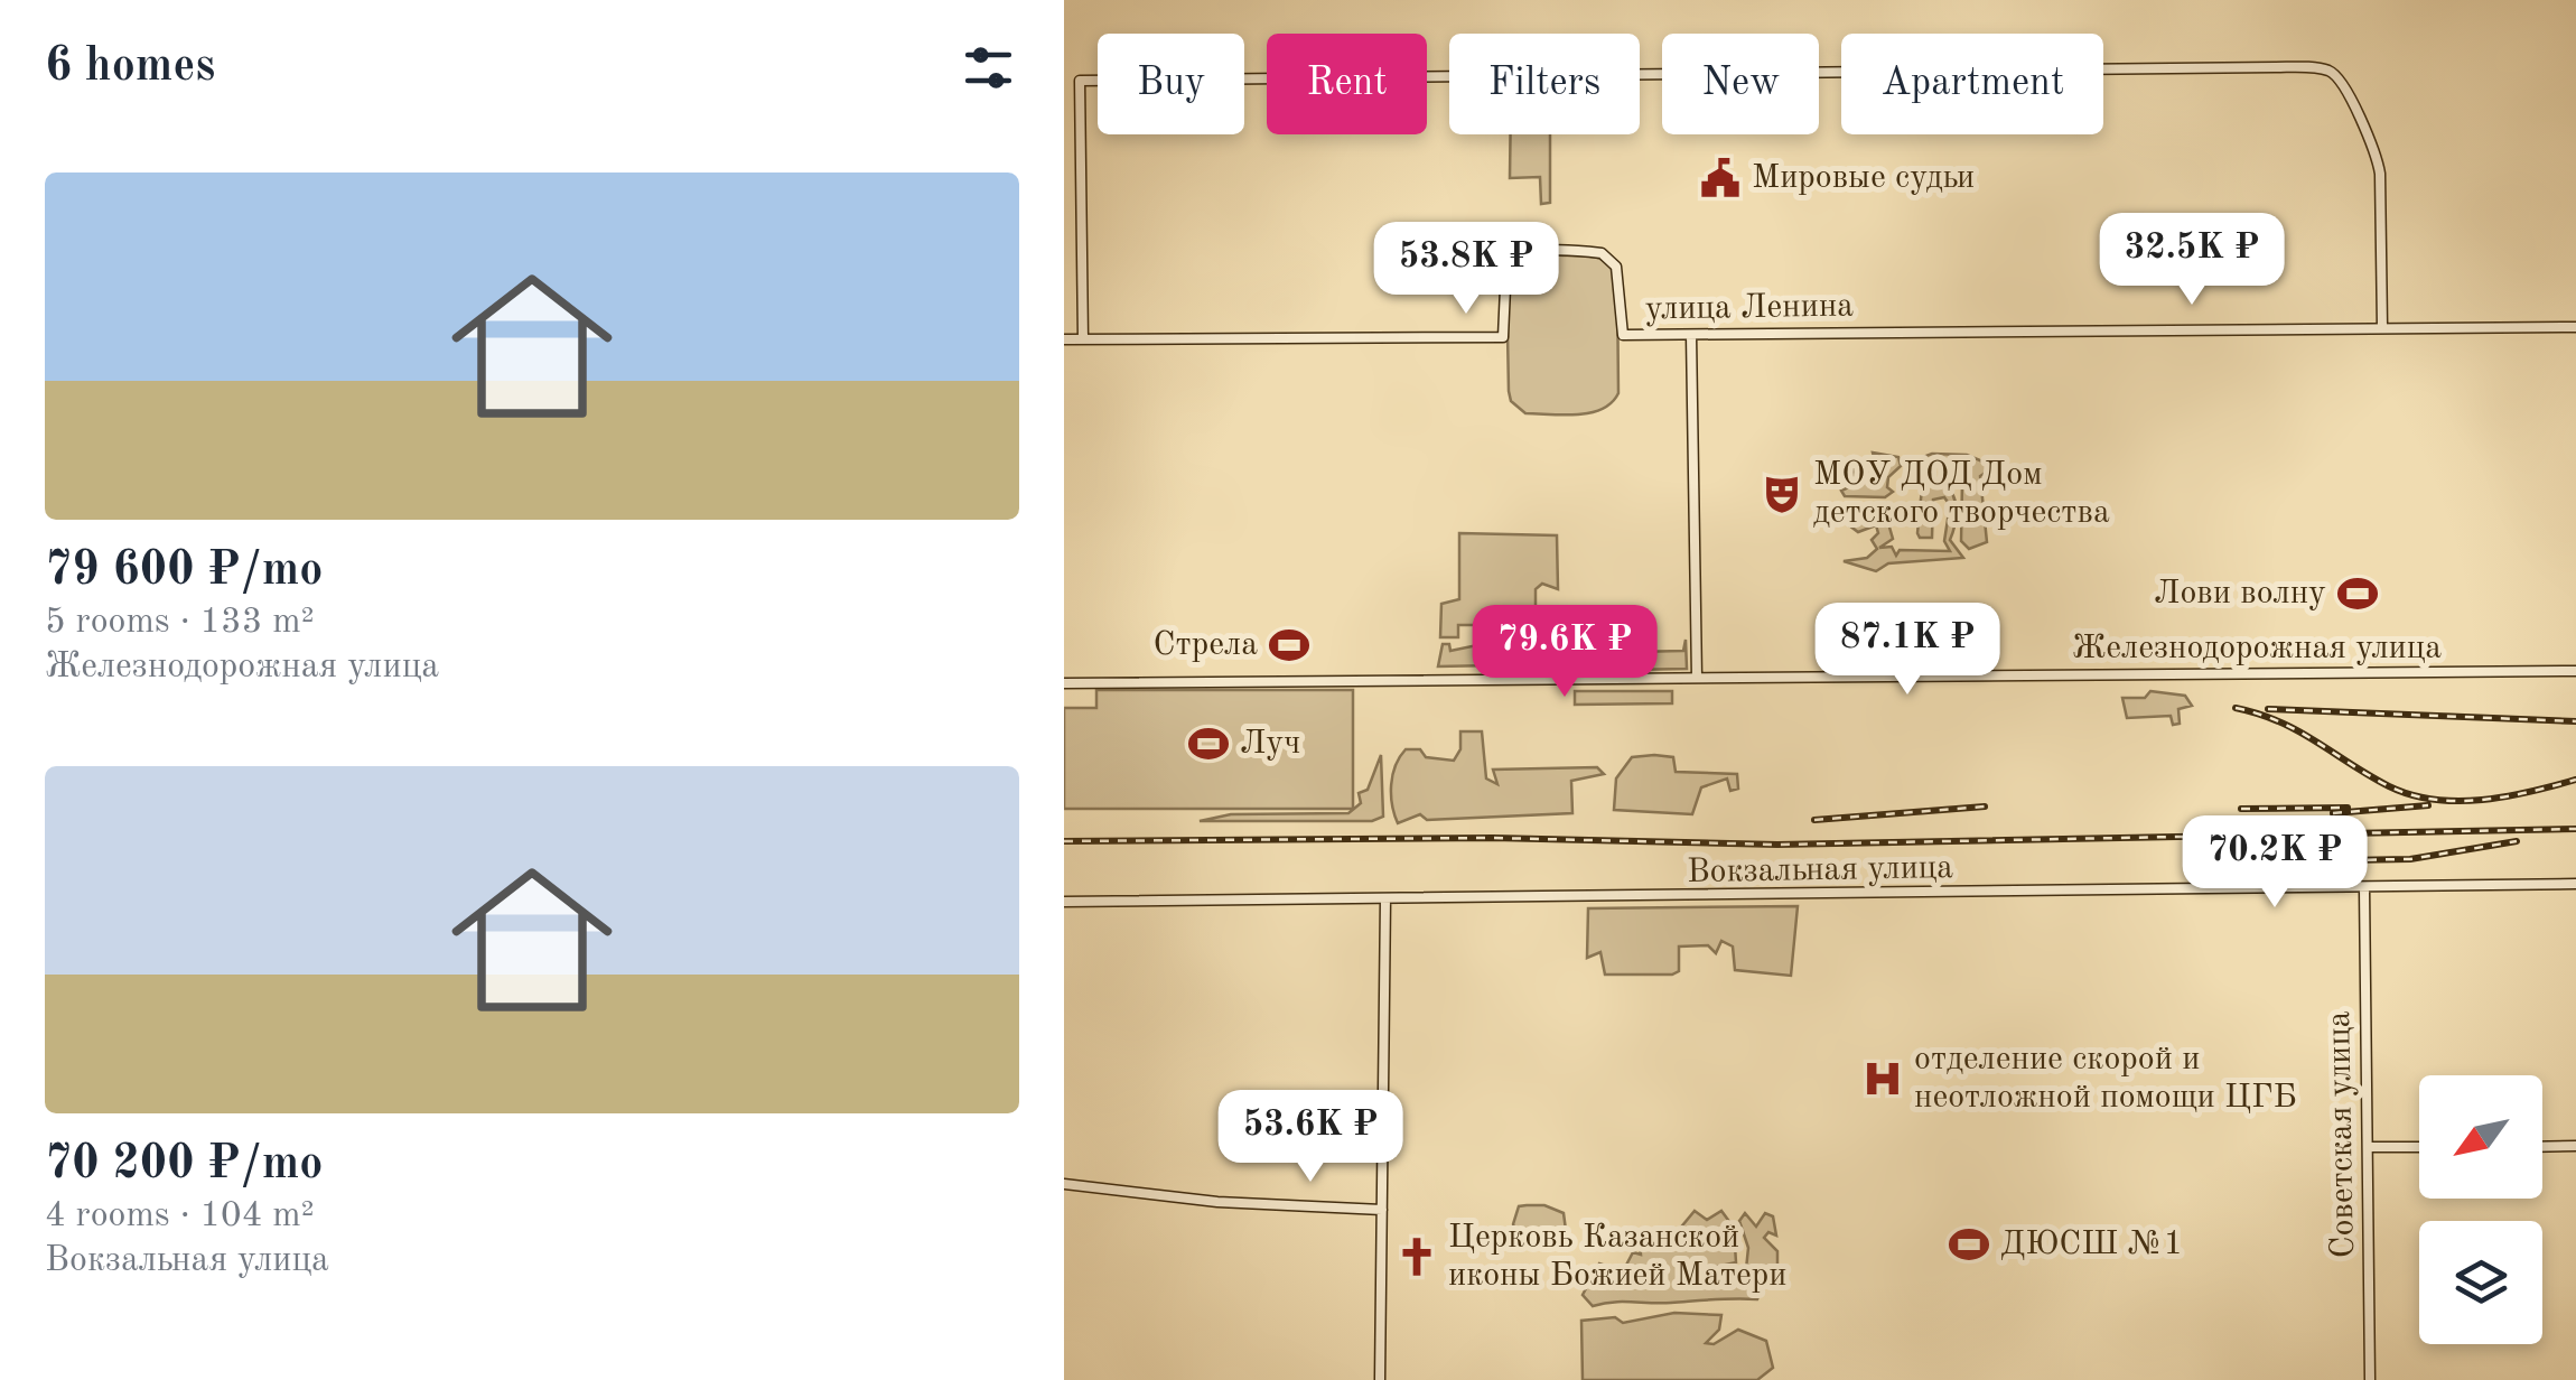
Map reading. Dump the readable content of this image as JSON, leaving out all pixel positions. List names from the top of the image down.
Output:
{
  "streets": {
    "street": [
      "улица Ленина",
      "Железнодорожная улица",
      "Вокзальная улица",
      "Советская улица"
    ]
  },
  "crossings": [
    ["Вокзальная улица", "Советская улица"]
  ],
  "places": {
    "public building": ["Мировые судьи"],
    "theatre": ["МОУ ДОД Дом детского творчества"],
    "sports": [
      "Лови волну",
      "Стрела",
      "Луч",
      "ДЮСШ №1"
    ],
    "hospital": ["отделение скорой и неотложной помощи ЦГБ"],
    "church": ["Церковь Казанской иконы Божией Матери"]
  },
  "north": "bottom left",
  "page": {
    "heading": "6 homes",
    "chip": [
      "Buy",
      "Rent",
      "Filters",
      "New",
      "Apartment"
    ],
    "list": [
      {
        "name": "79 600 ₽/mo",
        "note": "5 rooms · 133 m² · Железнодорожная улица"
      },
      {
        "name": "70 200 ₽/mo",
        "note": "4 rooms · 104 m² · Вокзальная улица"
      }
    ],
    "price": [
      "32.5K ₽",
      "53.8K ₽",
      "87.1K ₽",
      "79.6K ₽",
      "70.2K ₽",
      "53.6K ₽"
    ]
  }
}
